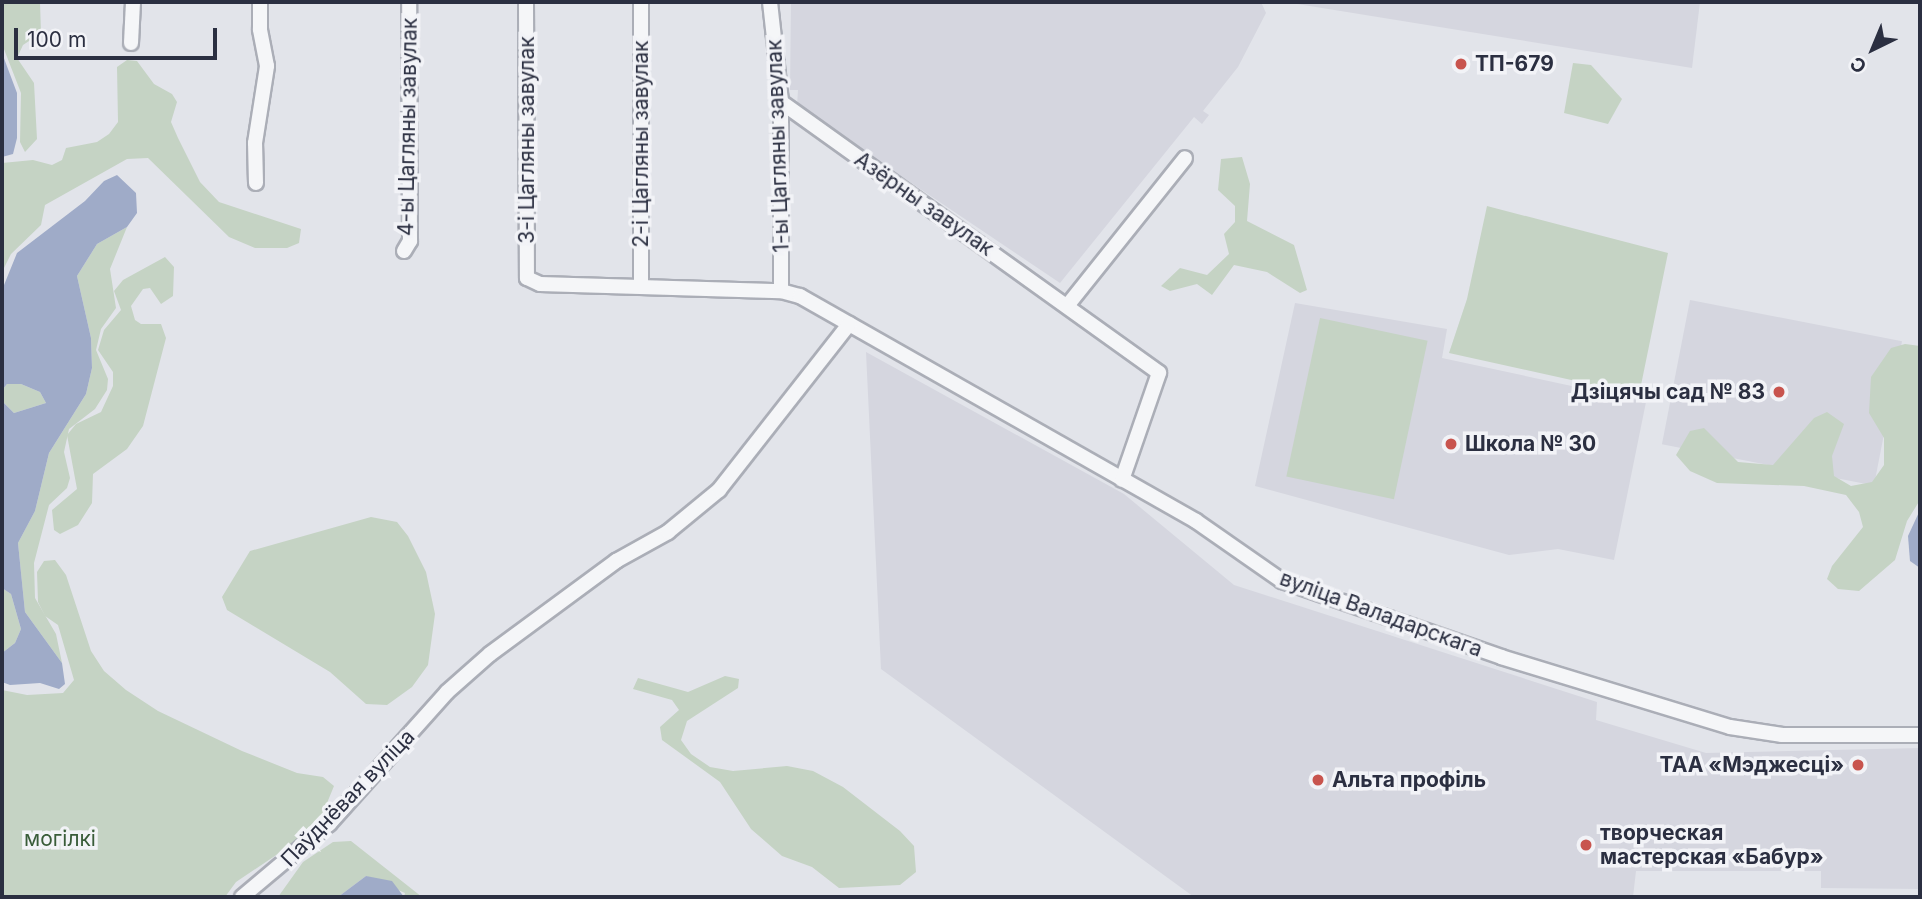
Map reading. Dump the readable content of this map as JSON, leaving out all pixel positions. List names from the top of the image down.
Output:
{
  "streets": {
    "street": [
      "4-ы Цагляны завулак",
      "3-і Цагляны завулак",
      "2-і Цагляны завулак",
      "1-ы Цагляны завулак",
      "Азёрны завулак",
      "вуліца Валадарскага",
      "Паўднёвая вуліца"
    ]
  },
  "crossings": [
    ["3-і Цагляны завулак", "2-і Цагляны завулак"],
    ["1-ы Цагляны завулак", "Азёрны завулак"],
    ["1-ы Цагляны завулак", "вуліца Валадарскага"],
    ["Азёрны завулак", "вуліца Валадарскага"],
    ["вуліца Валадарскага", "Паўднёвая вуліца"]
  ],
  "parks": ["могілкі"],
  "places": [
    "ТП-679",
    "Дзіцячы сад № 83",
    "Школа № 30",
    "ТАА «Мэджесці»",
    "Альта профіль",
    "творческая мастерская «Бабур»"
  ],
  "scale_bar": "100 m",
  "north": "bottom left"
}
